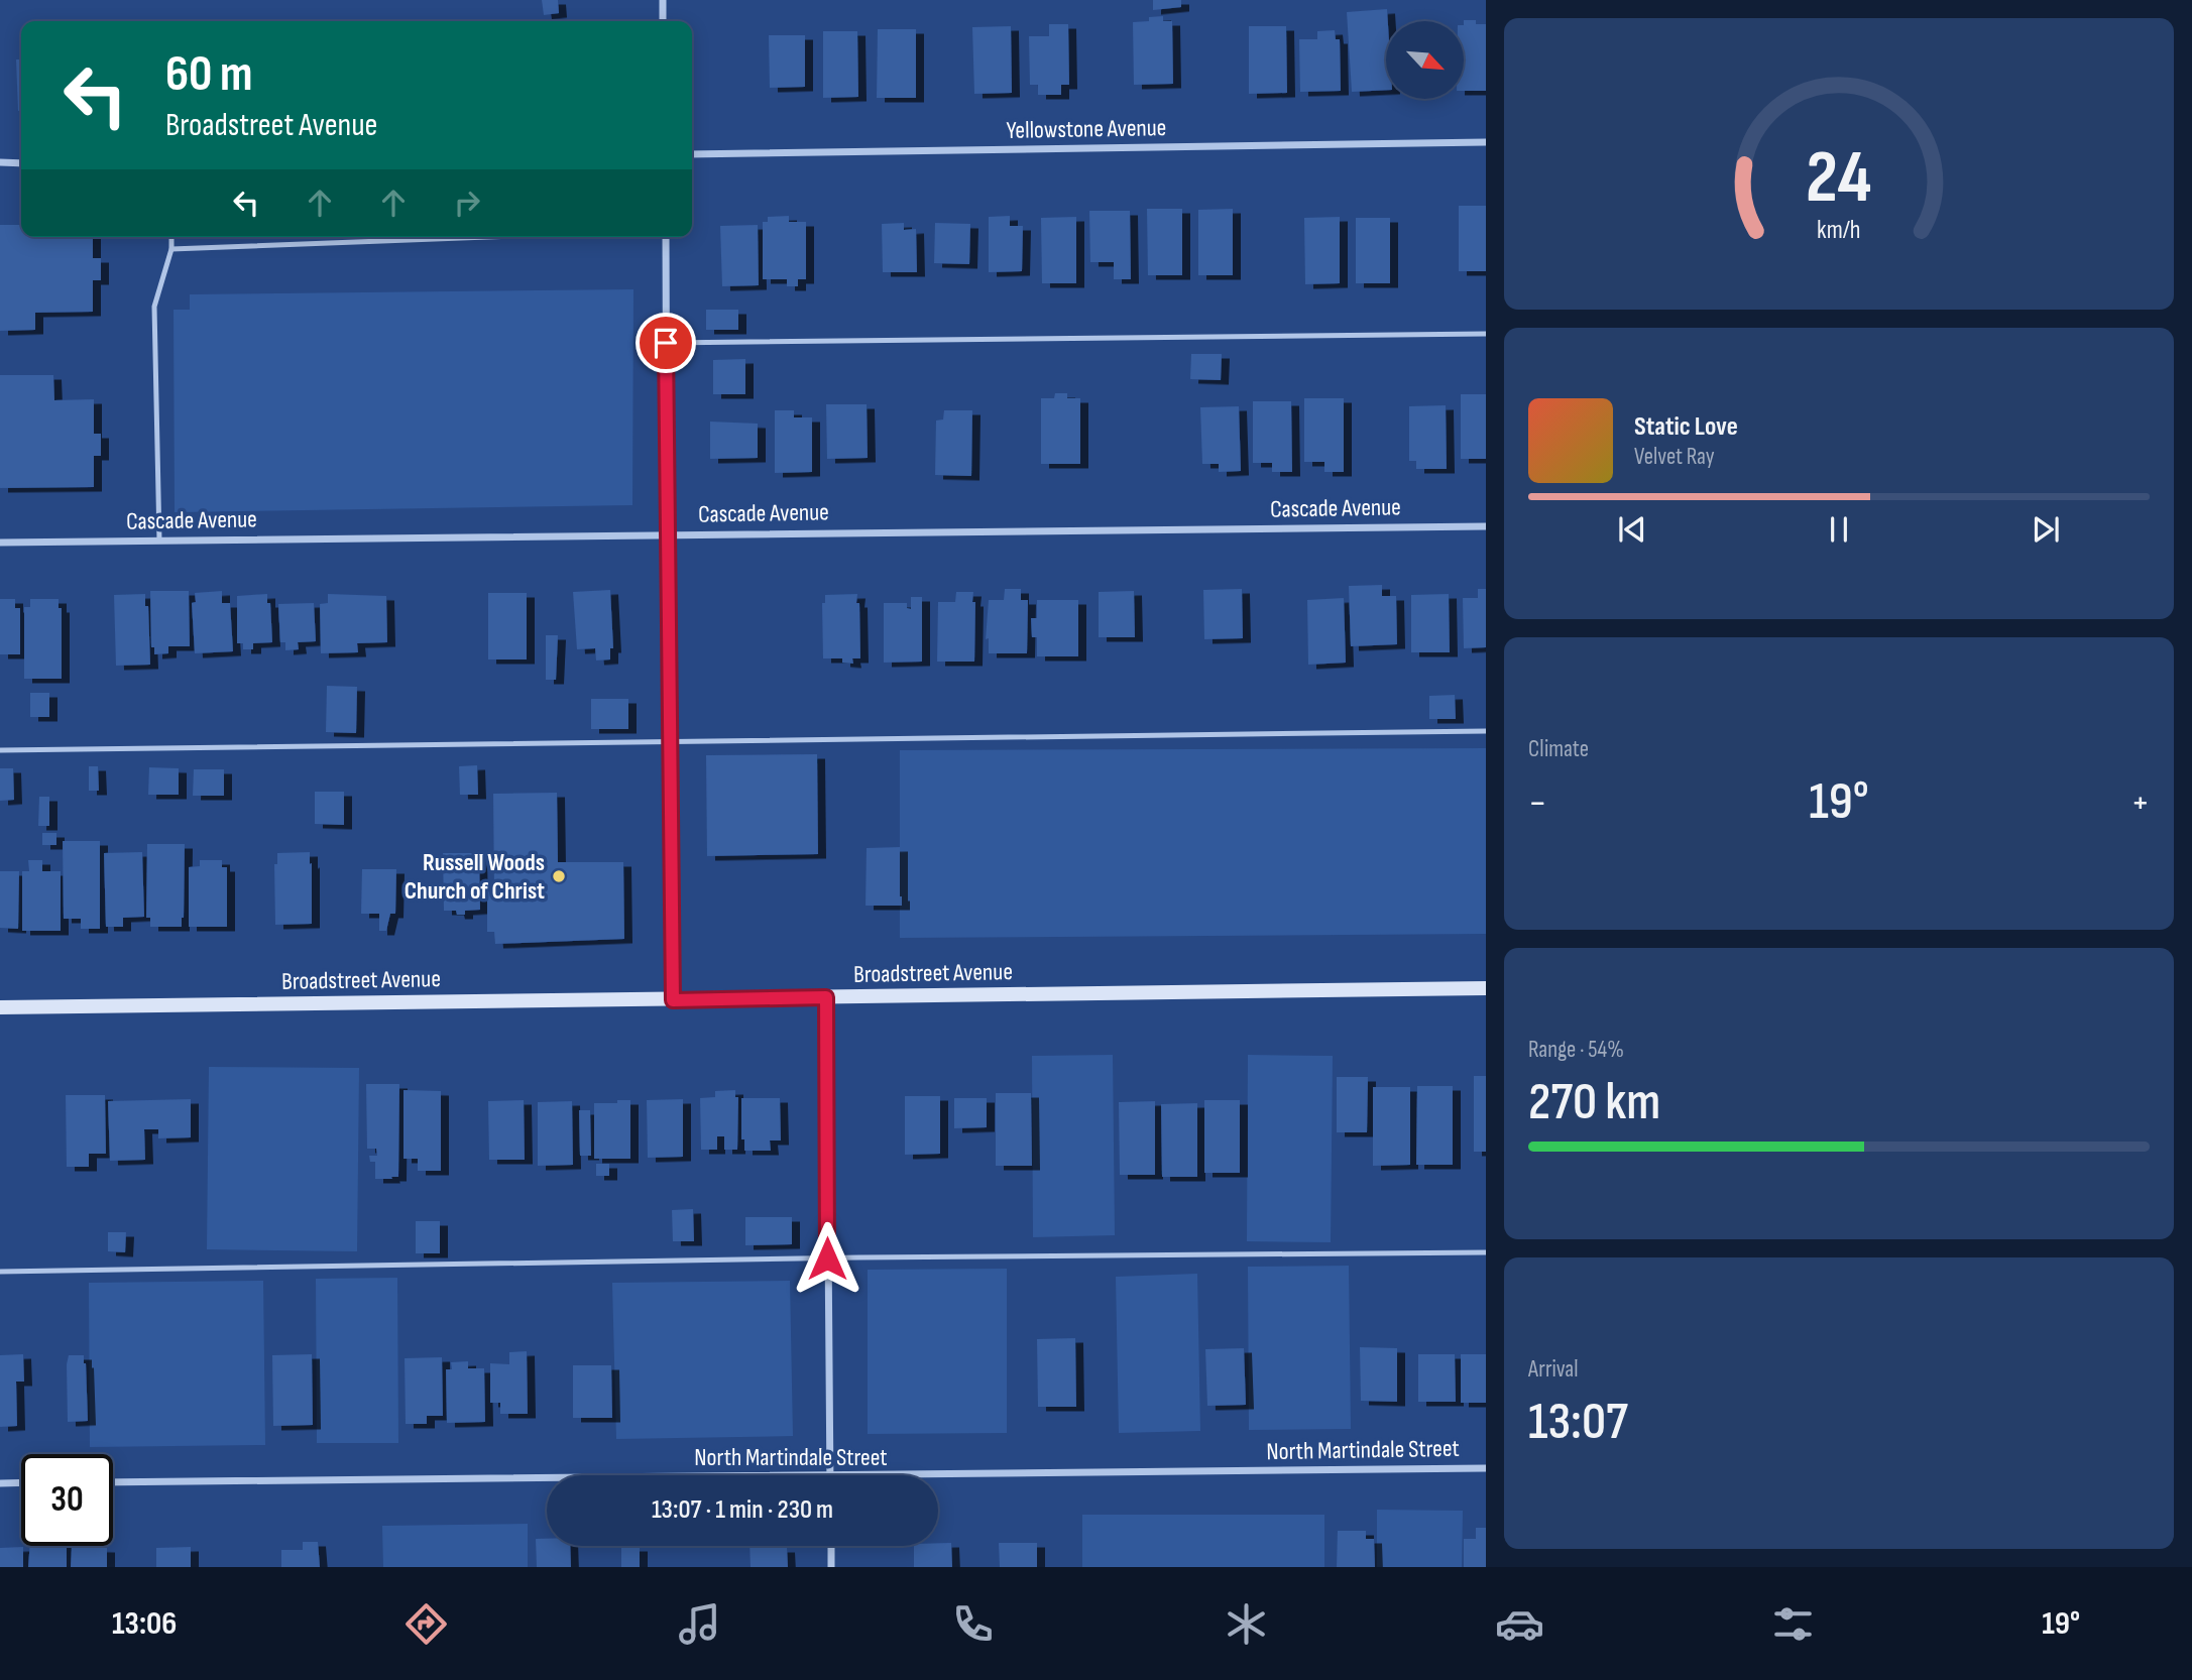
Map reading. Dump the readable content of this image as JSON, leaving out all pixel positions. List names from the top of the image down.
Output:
{
  "streets": {
    "street": [
      "Yellowstone Avenue",
      "Cascade Avenue",
      "Broadstreet Avenue",
      "North Martindale Street"
    ]
  },
  "places": ["Russell Woods Church of Christ"],
  "north": "bottom right",
  "page": {
    "turn": ["60 m", "Broadstreet Avenue"],
    "song": ["Static Love", "Velvet Ray"],
    "tile": [
      "Climate",
      ["Range · 54%", "270 km"],
      ["Arrival", "13:07"]
    ],
    "heat": ["−", "19°", "+"],
    "limit": "30",
    "trip": "13:07 · 1 min · 230 m",
    "tabs": ["13:06", "19°"],
    "gauge": ["24", "km/h"]
  }
}
